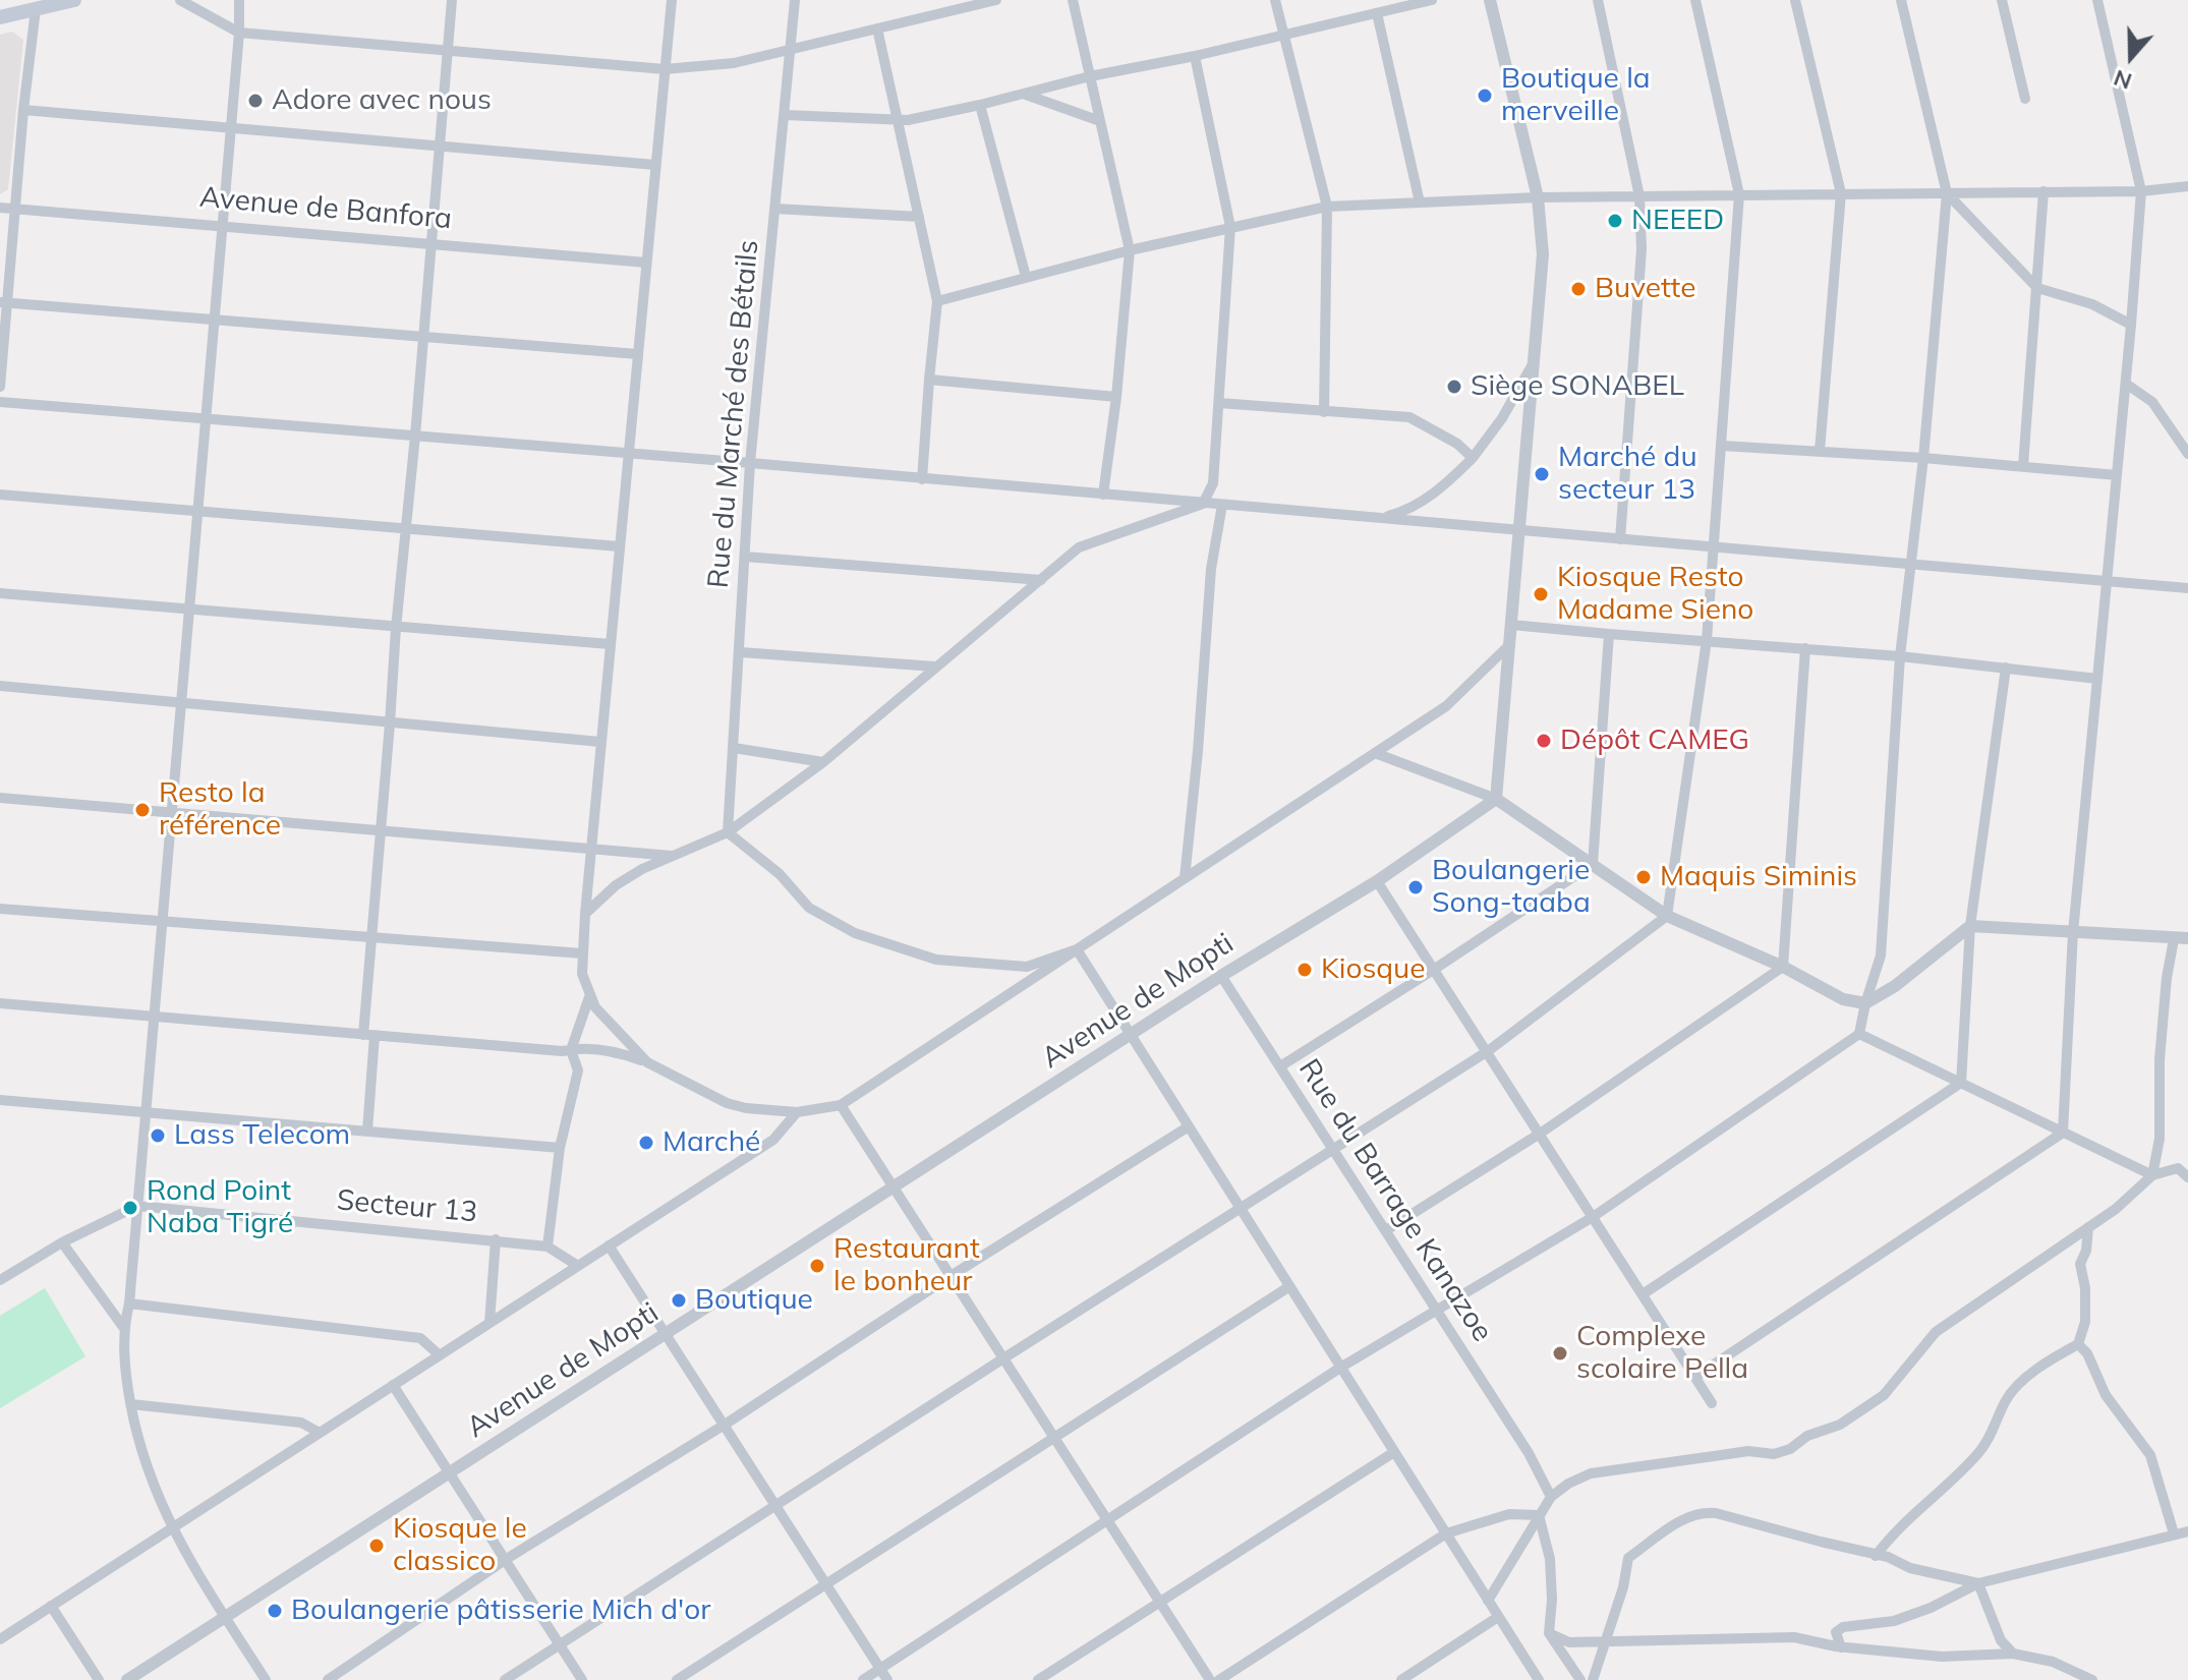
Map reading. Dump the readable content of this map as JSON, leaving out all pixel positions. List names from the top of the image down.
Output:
{
  "streets": {
    "street": [
      "Avenue de Banfora",
      "Rue du Marché des Bétails",
      "Avenue de Mopti",
      "Rue du Barrage Kanazoe",
      "Secteur 13"
    ]
  },
  "crossings": [
    ["Avenue de Mopti", "Rue du Barrage Kanazoe"]
  ],
  "places": [
    "Boutique la merveille",
    "Adore avec nous",
    "NEEED",
    "Buvette",
    "Siège SONABEL",
    "Marché du secteur 13",
    "Kiosque Resto Madame Sieno",
    "Dépôt CAMEG",
    "Resto la référence",
    "Maquis Siminis",
    "Boulangerie Song-taaba",
    "Kiosque",
    "Lass Telecom",
    "Marché",
    "Rond Point Naba Tigré",
    "Restaurant le bonheur",
    "Boutique",
    "Complexe scolaire Pella",
    "Kiosque le classico",
    "Boulangerie pâtisserie Mich d'or"
  ],
  "north": "bottom"
}
